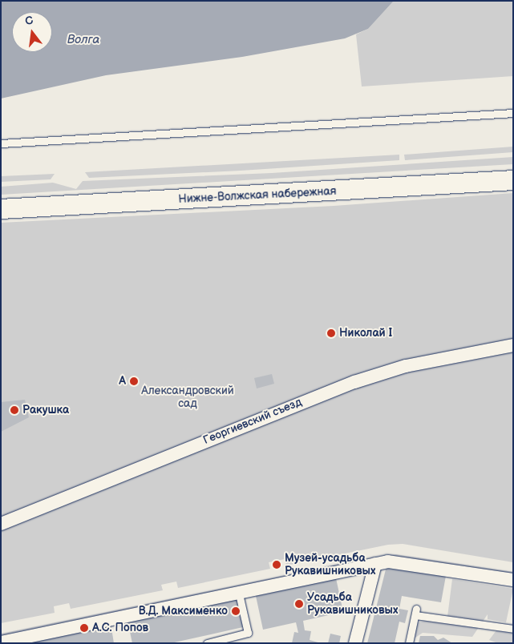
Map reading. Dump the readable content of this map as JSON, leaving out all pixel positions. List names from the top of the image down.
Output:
{
  "streets": {
    "main road": ["Нижне-Волжская набережная"],
    "street": ["Георгиевский съезд"]
  },
  "water": ["Волга"],
  "parks": ["Александровский сад"],
  "places": [
    "Николай I",
    "А",
    "Ракушка",
    "Музей-усадьба Рукавишниковых",
    "Усадьба Рукавишниковых",
    "В.Д. Максименко",
    "А.С. Попов"
  ],
  "north": "top"
}
